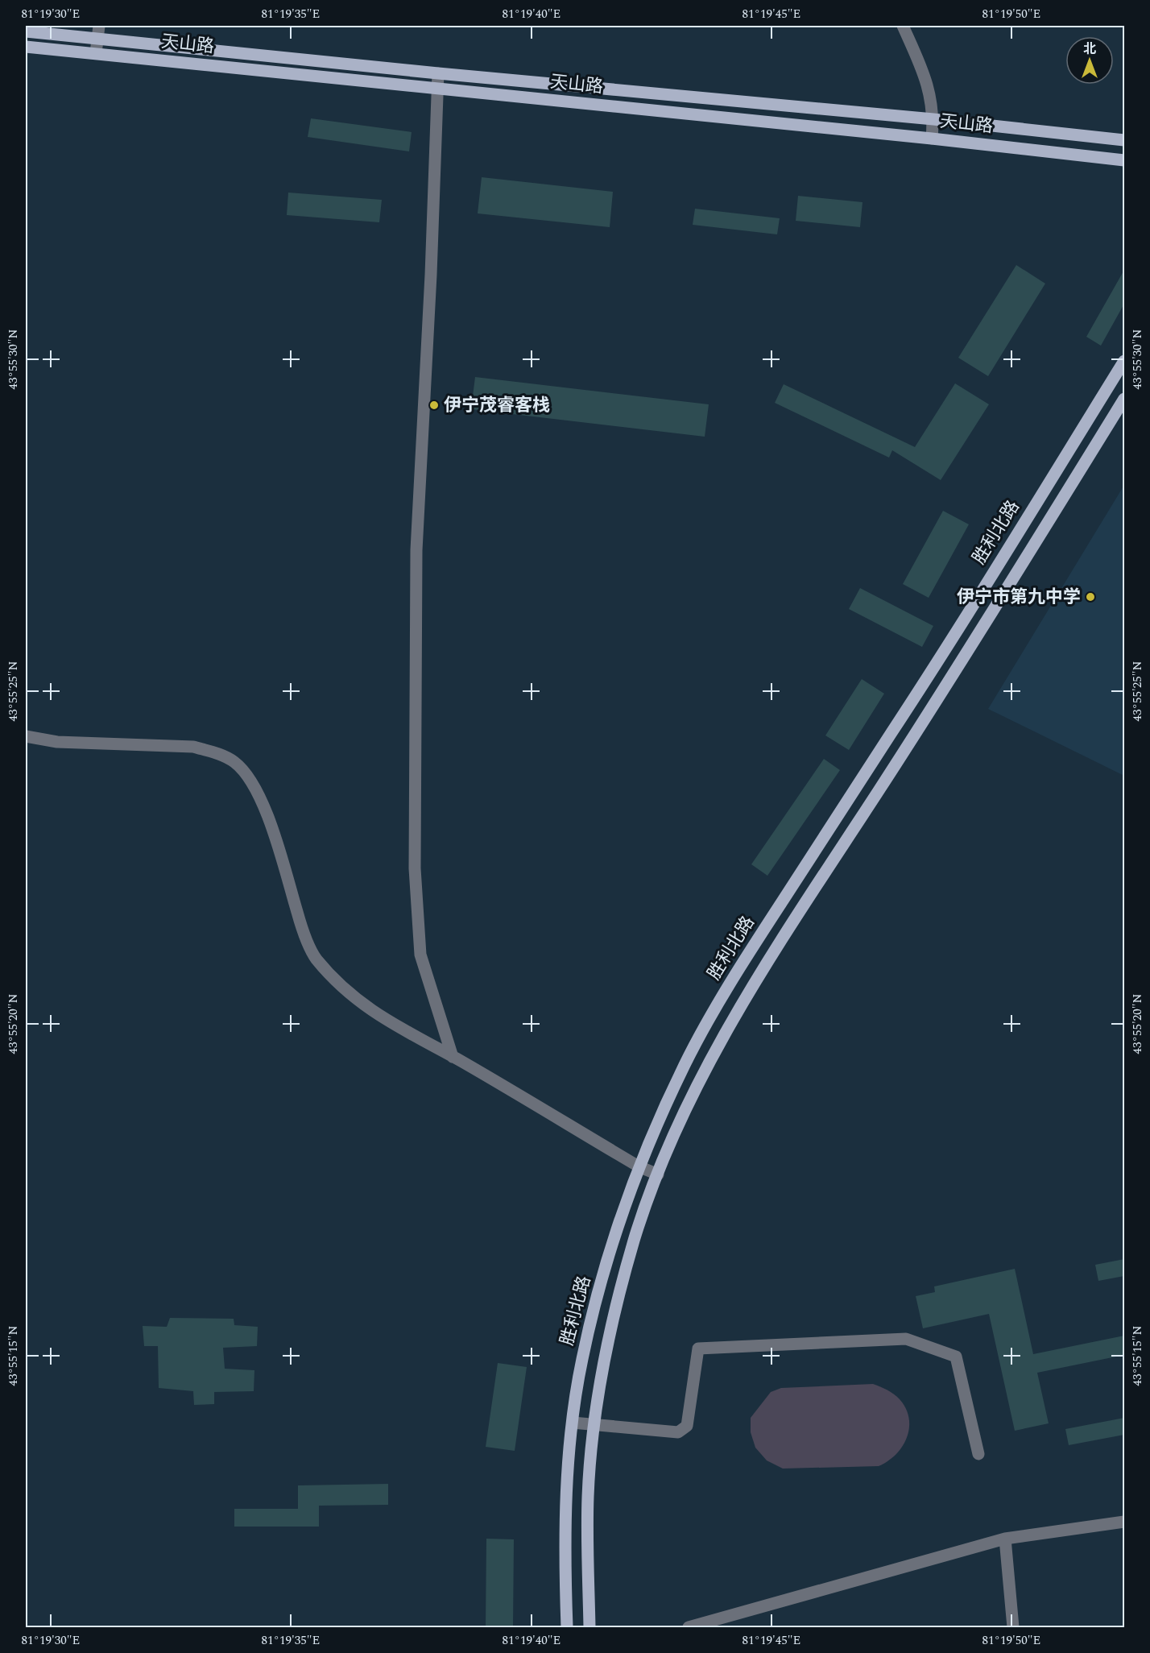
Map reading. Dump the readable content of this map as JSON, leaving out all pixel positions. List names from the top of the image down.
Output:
{
  "streets": {
    "main road": ["天山路", "胜利北路"]
  },
  "places": ["伊宁茂睿客栈", "伊宁市第九中学"],
  "north": "top",
  "coordinates": [
    "81°19'30\"E",
    "81°19'35\"E",
    "81°19'40\"E",
    "81°19'45\"E",
    "81°19'50\"E",
    "43°55'30\"N",
    "43°55'25\"N",
    "43°55'20\"N",
    "43°55'15\"N"
  ]
}
